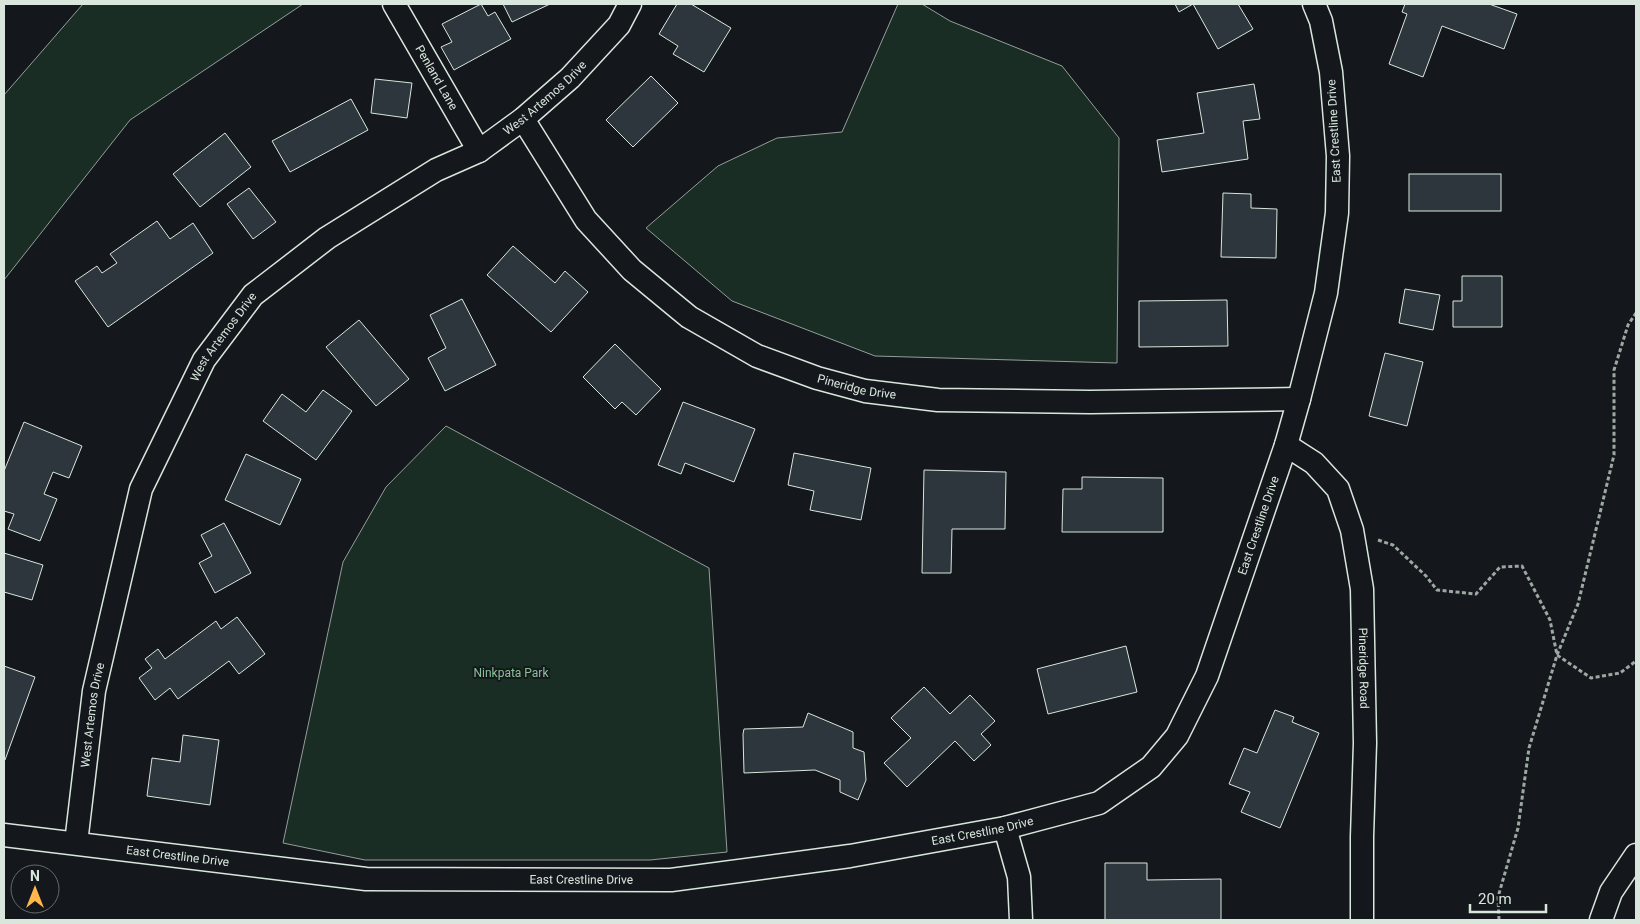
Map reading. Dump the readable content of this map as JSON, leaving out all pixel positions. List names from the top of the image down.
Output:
{
  "streets": {
    "street": [
      "Penland Lane",
      "West Artemos Drive",
      "East Crestline Drive",
      "Pineridge Drive",
      "Pineridge Road"
    ]
  },
  "crossings": [
    ["Penland Lane", "West Artemos Drive"],
    ["West Artemos Drive", "East Crestline Drive"],
    ["West Artemos Drive", "Pineridge Drive"],
    ["East Crestline Drive", "Pineridge Drive"],
    ["East Crestline Drive", "Pineridge Road"]
  ],
  "parks": ["Ninkpata Park"],
  "scale_bar": "20 m",
  "north": "top"
}
